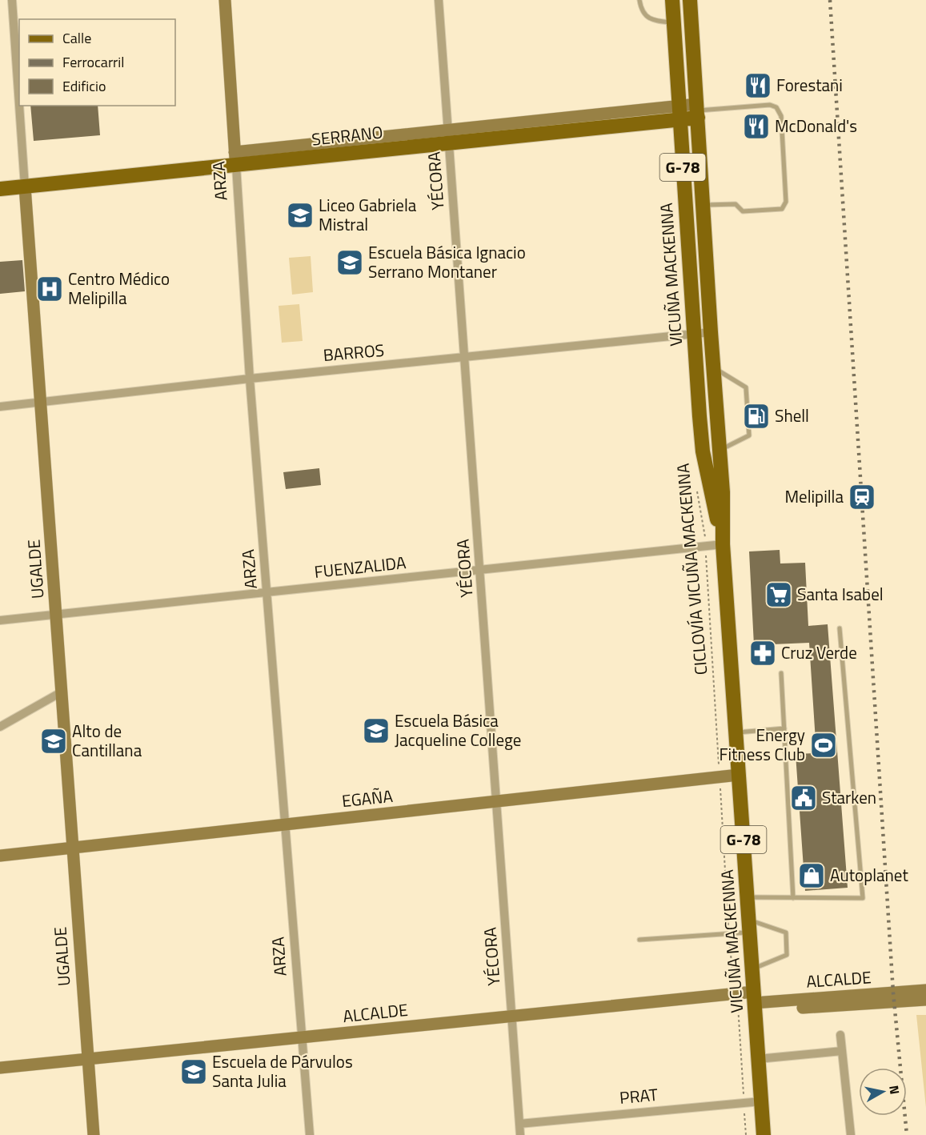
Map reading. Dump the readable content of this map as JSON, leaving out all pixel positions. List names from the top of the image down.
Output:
{
  "streets": {
    "main road": ["SERRANO", "G-78", "VICUÑA MACKENNA"],
    "street": [
      "ARZA",
      "YÉCORA",
      "BARROS",
      "FUENZALIDA",
      "UGALDE",
      "EGAÑA",
      "ALCALDE",
      "PRAT"
    ],
    "path": ["CICLOVÍA VICUÑA MACKENNA"]
  },
  "crossings": [
    ["SERRANO", "ARZA"],
    ["SERRANO", "YÉCORA"],
    ["SERRANO", "VICUÑA MACKENNA"],
    ["SERRANO", "UGALDE"],
    ["ARZA", "BARROS"],
    ["ARZA", "FUENZALIDA"],
    ["ARZA", "EGAÑA"],
    ["ARZA", "ALCALDE"],
    ["YÉCORA", "BARROS"],
    ["YÉCORA", "FUENZALIDA"],
    ["YÉCORA", "EGAÑA"],
    ["YÉCORA", "ALCALDE"],
    ["YÉCORA", "PRAT"],
    ["VICUÑA MACKENNA", "BARROS"],
    ["VICUÑA MACKENNA", "FUENZALIDA"],
    ["VICUÑA MACKENNA", "EGAÑA"],
    ["VICUÑA MACKENNA", "ALCALDE"],
    ["VICUÑA MACKENNA", "PRAT"],
    ["BARROS", "UGALDE"],
    ["FUENZALIDA", "UGALDE"],
    ["FUENZALIDA", "CICLOVÍA VICUÑA MACKENNA"],
    ["UGALDE", "EGAÑA"],
    ["UGALDE", "ALCALDE"],
    ["CICLOVÍA VICUÑA MACKENNA", "EGAÑA"],
    ["CICLOVÍA VICUÑA MACKENNA", "ALCALDE"],
    ["CICLOVÍA VICUÑA MACKENNA", "PRAT"]
  ],
  "places": {
    "restaurant": ["Forestani", "McDonald's"],
    "school or university": [
      "Liceo Gabriela Mistral",
      "Escuela Básica Ignacio Serrano Montaner",
      "Escuela Básica Jacqueline College",
      "Alto de Cantillana",
      "Escuela de Párvulos Santa Julia"
    ],
    "hospital": ["Centro Médico Melipilla"],
    "fuel station": ["Shell"],
    "station": ["Melipilla"],
    "supermarket": ["Santa Isabel"],
    "pharmacy": ["Cruz Verde"],
    "sports": ["Energy Fitness Club"],
    "public building": ["Starken"],
    "shop": ["Autoplanet"]
  },
  "legend": ["Calle", "Ferrocarril", "Edificio"],
  "north": "right"
}
